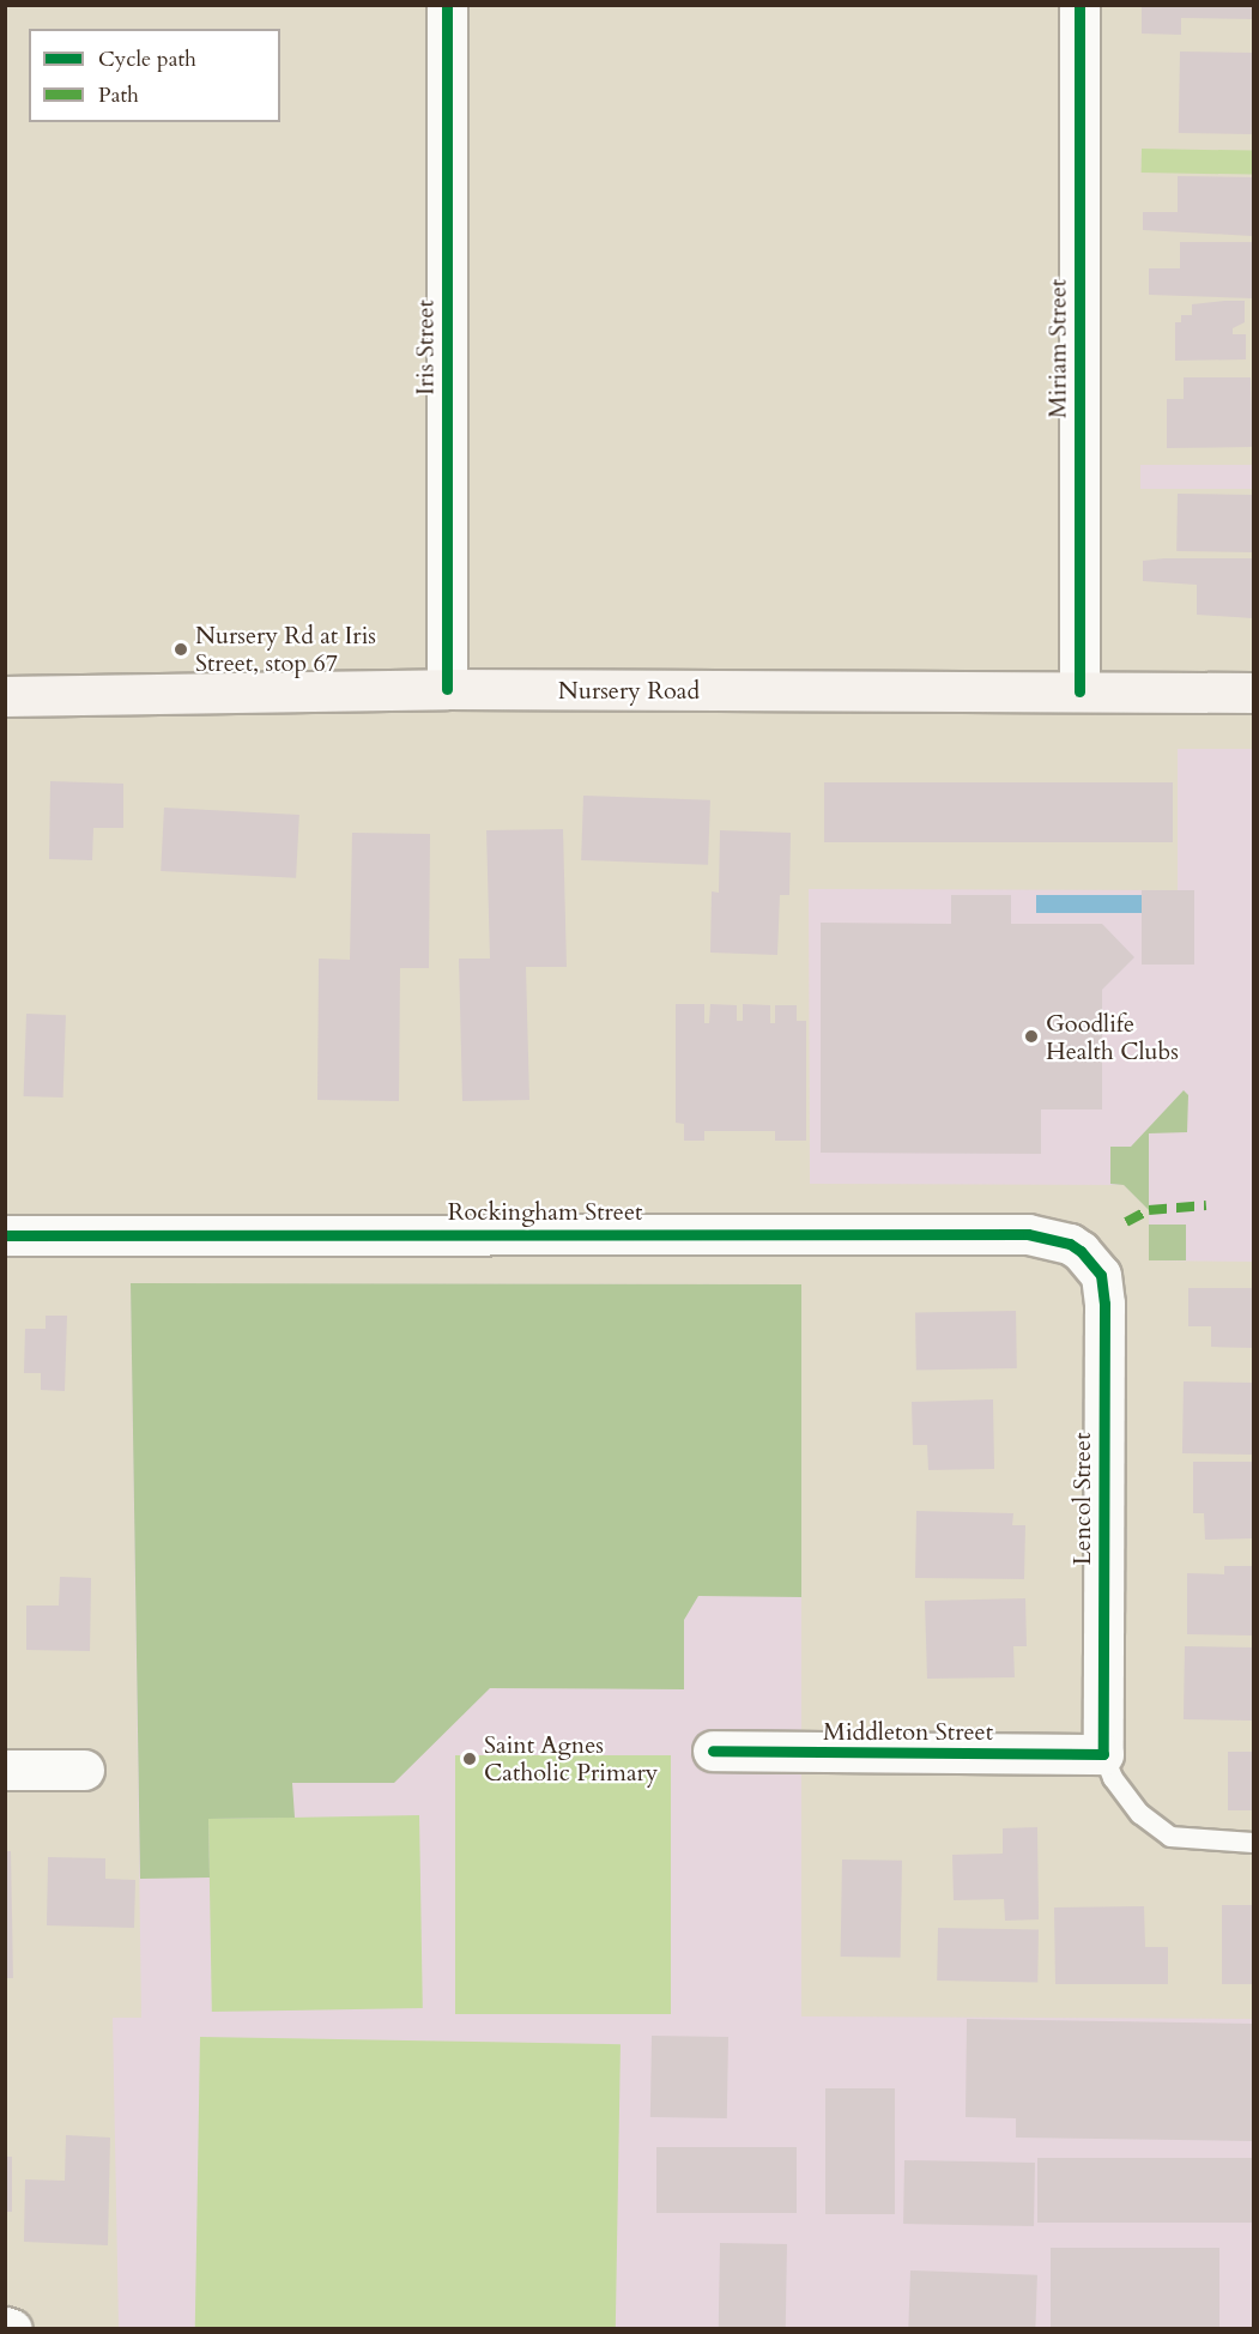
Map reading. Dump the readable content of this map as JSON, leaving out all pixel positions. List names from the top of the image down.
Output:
{
  "streets": {
    "main road": ["Nursery Road"],
    "street": [
      "Iris Street",
      "Miriam Street",
      "Rockingham Street",
      "Lencol Street",
      "Middleton Street"
    ]
  },
  "crossings": [
    ["Iris Street", "Nursery Road"],
    ["Miriam Street", "Nursery Road"],
    ["Rockingham Street", "Lencol Street"],
    ["Lencol Street", "Middleton Street"]
  ],
  "places": ["Nursery Rd at Iris Street, stop 67", "Goodlife Health Clubs", "Saint Agnes Catholic Primary"],
  "legend": ["Cycle path", "Path"]
}
